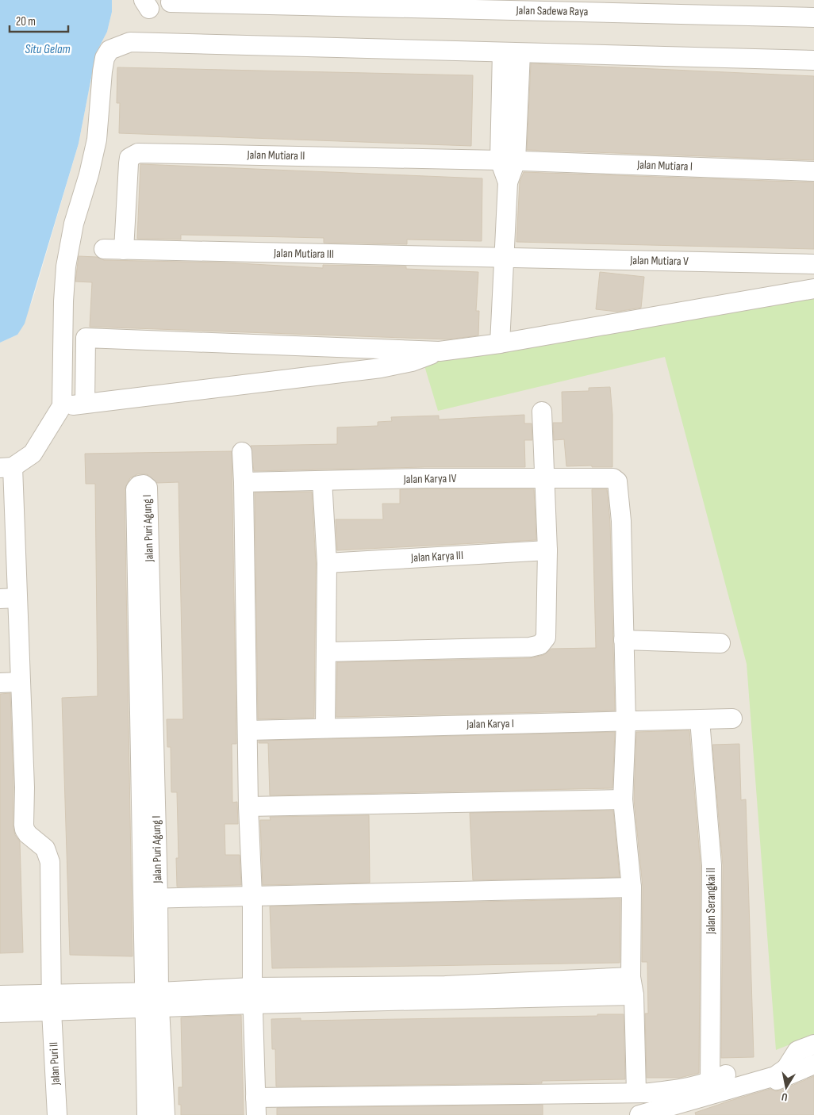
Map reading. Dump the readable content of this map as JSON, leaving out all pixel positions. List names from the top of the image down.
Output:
{
  "streets": {
    "street": [
      "Jalan Sadewa Raya",
      "Jalan Mutiara II",
      "Jalan Mutiara I",
      "Jalan Mutiara III",
      "Jalan Mutiara V",
      "Jalan Karya IV",
      "Jalan Puri Agung I",
      "Jalan Karya III",
      "Jalan Karya I",
      "Jalan Serangkai II",
      "Jalan Puri II"
    ]
  },
  "crossings": [
    ["Jalan Mutiara II", "Jalan Mutiara I"],
    ["Jalan Mutiara II", "Jalan Mutiara III"],
    ["Jalan Mutiara III", "Jalan Mutiara V"],
    ["Jalan Karya I", "Jalan Serangkai II"]
  ],
  "water": ["Situ Gelam"],
  "scale_bar": "20 m",
  "north": "bottom"
}
